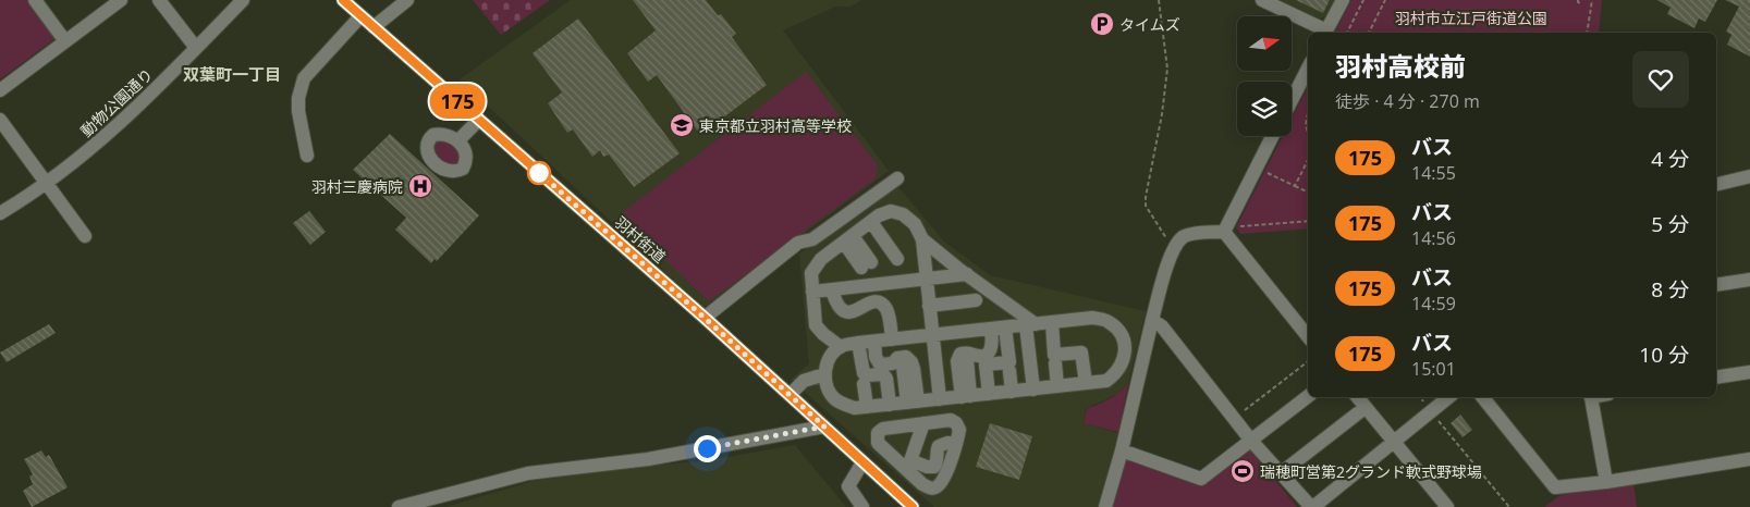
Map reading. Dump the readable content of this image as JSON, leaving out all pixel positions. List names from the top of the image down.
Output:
{
  "streets": {
    "main road": ["羽村街道"],
    "street": ["動物公園通り"]
  },
  "districts": ["双葉町一丁目"],
  "parks": ["羽村市立江戸街道公園"],
  "places": {
    "parking": ["タイムズ"],
    "school or university": ["東京都立羽村高等学校"],
    "hospital": ["羽村三慶病院"],
    "sports": ["瑞穂町営第2グランド軟式野球場"]
  },
  "lines": ["bus line 175"],
  "north": "right",
  "page": {
    "on_map": "175",
    "heading": ["羽村高校前", "徒歩 · 4 分 · 270 m"],
    "list": [
      {
        "mark": "175",
        "name": "バス",
        "note": "14:55",
        "value": "4 分"
      },
      {
        "mark": "175",
        "name": "バス",
        "note": "14:56",
        "value": "5 分"
      },
      {
        "mark": "175",
        "name": "バス",
        "note": "14:59",
        "value": "8 分"
      },
      {
        "mark": "175",
        "name": "バス",
        "note": "15:01",
        "value": "10 分"
      }
    ]
  }
}
